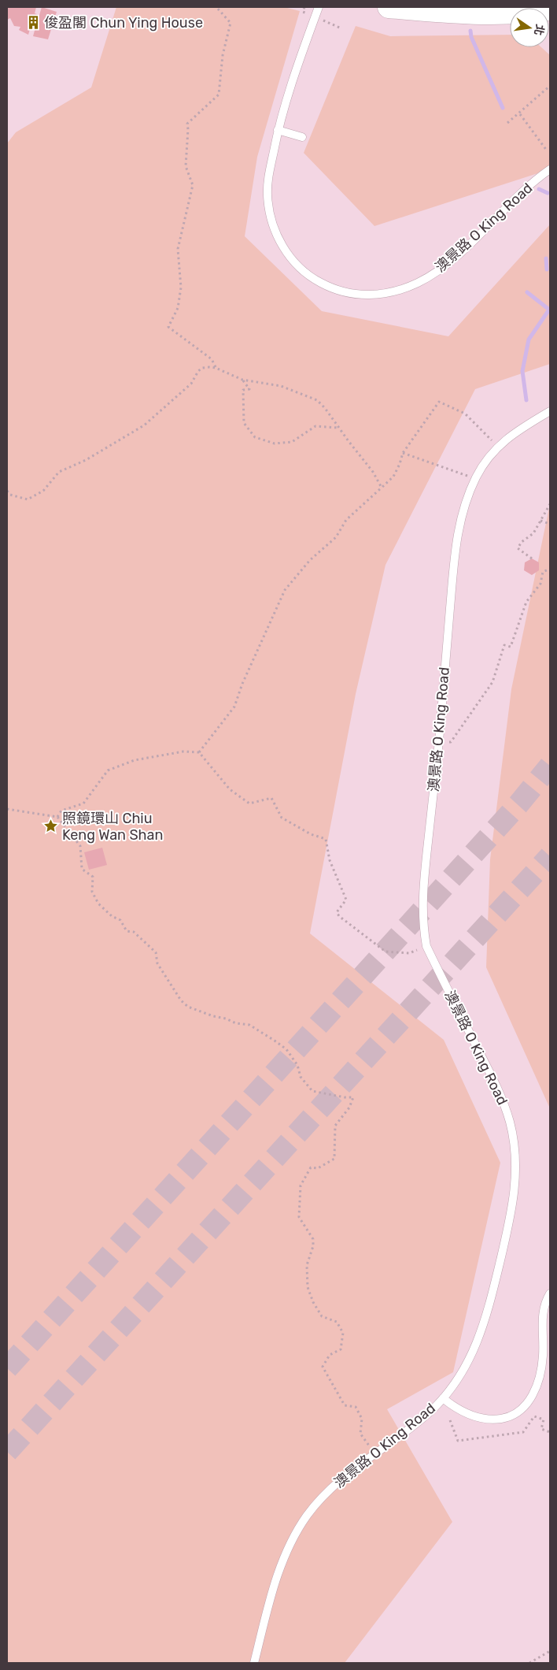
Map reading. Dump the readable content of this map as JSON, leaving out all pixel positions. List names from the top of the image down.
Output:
{
  "streets": {
    "lane": ["澳景路 O King Road"]
  },
  "places": {
    "building": ["俊盈閣 Chun Ying House"],
    "place": ["照鏡環山 Chiu Keng Wan Shan"]
  },
  "north": "right"
}
